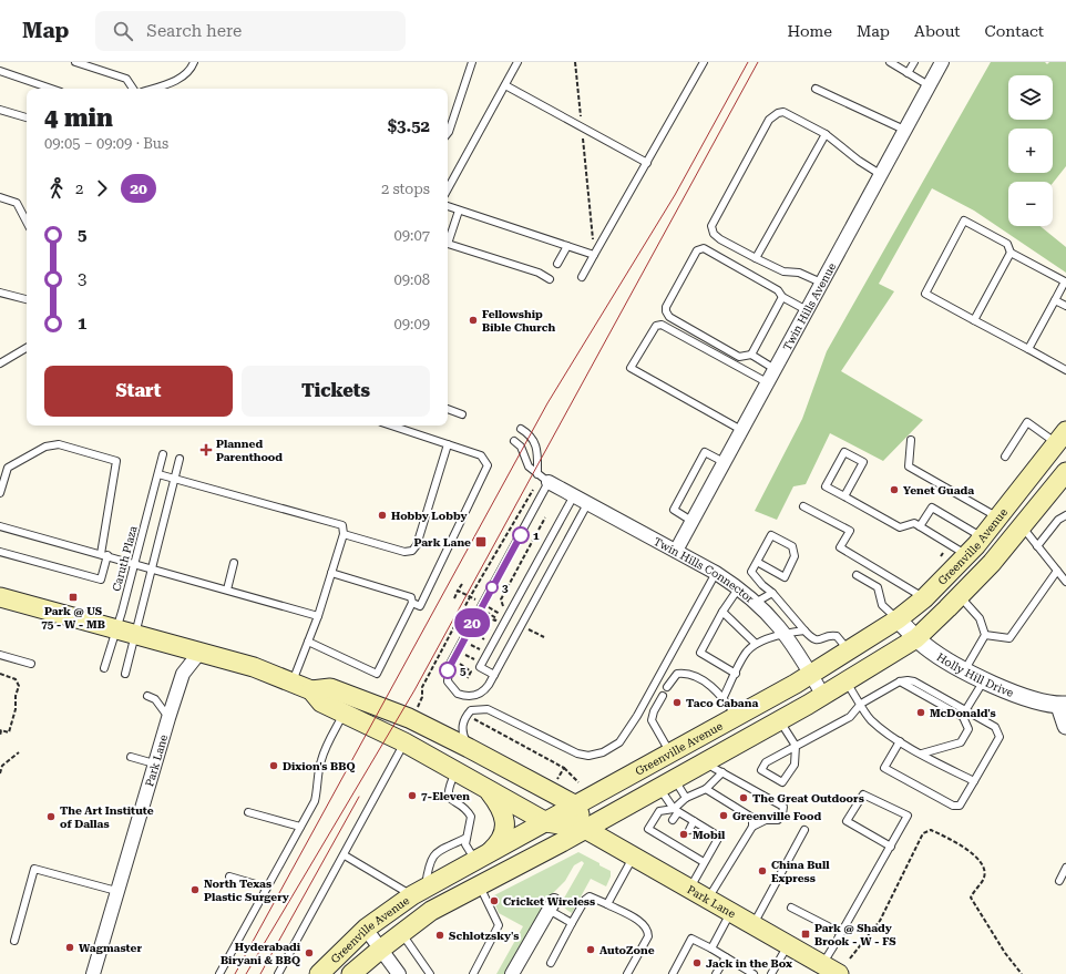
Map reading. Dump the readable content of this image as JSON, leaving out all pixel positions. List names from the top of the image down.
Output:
{
  "streets": {
    "main road": ["Greenville Avenue", "Park Lane"],
    "street": ["Twin Hills Avenue", "Twin Hills Connector", "Holly Hill Drive"],
    "lane": ["Caruth Plaza"]
  },
  "crossings": [
    ["Twin Hills Avenue", "Twin Hills Connector"],
    ["Greenville Avenue", "Twin Hills Connector"],
    ["Greenville Avenue", "Holly Hill Drive"],
    ["Greenville Avenue", "Park Lane"],
    ["Caruth Plaza", "Park Lane"]
  ],
  "places": {
    "other": [
      "Fellowship Bible Church",
      "Yenet Guada",
      "Hobby Lobby",
      "1",
      "3",
      "5",
      "Taco Cabana",
      "McDonald's",
      "Dixion's BBQ",
      "7-Eleven",
      "The Great Outdoors",
      "Greenville Food",
      "The Art Institute of Dallas",
      "Mobil",
      "China Bull Express",
      "North Texas Plastic Surgery",
      "Cricket Wireless",
      "Schlotzsky's",
      "Wagmaster",
      "AutoZone",
      "Hyderabadi Biryani & BBQ",
      "Jack in the Box"
    ],
    "health": ["Planned Parenthood"],
    "transit": ["Park Lane", "Park @ US 75 - W - MB", "Park @ Shady Brook - W - FS"]
  },
  "lines": ["bus line 20"],
  "page": {
    "header": "Map",
    "search": "Search here",
    "nav": [
      "Home",
      "Map",
      "About",
      "Contact"
    ],
    "on_map": "20",
    "map_buttons": ["+", "−"],
    "heading": ["4 min", "09:05 – 09:09 · Bus", "$3.52"],
    "legs": ["2", "20", "2 stops"],
    "list": [
      {
        "name": "5",
        "value": "09:07"
      },
      {
        "name": "3",
        "value": "09:08"
      },
      {
        "name": "1",
        "value": "09:09"
      }
    ],
    "buttons": ["Start", "Tickets"]
  }
}
